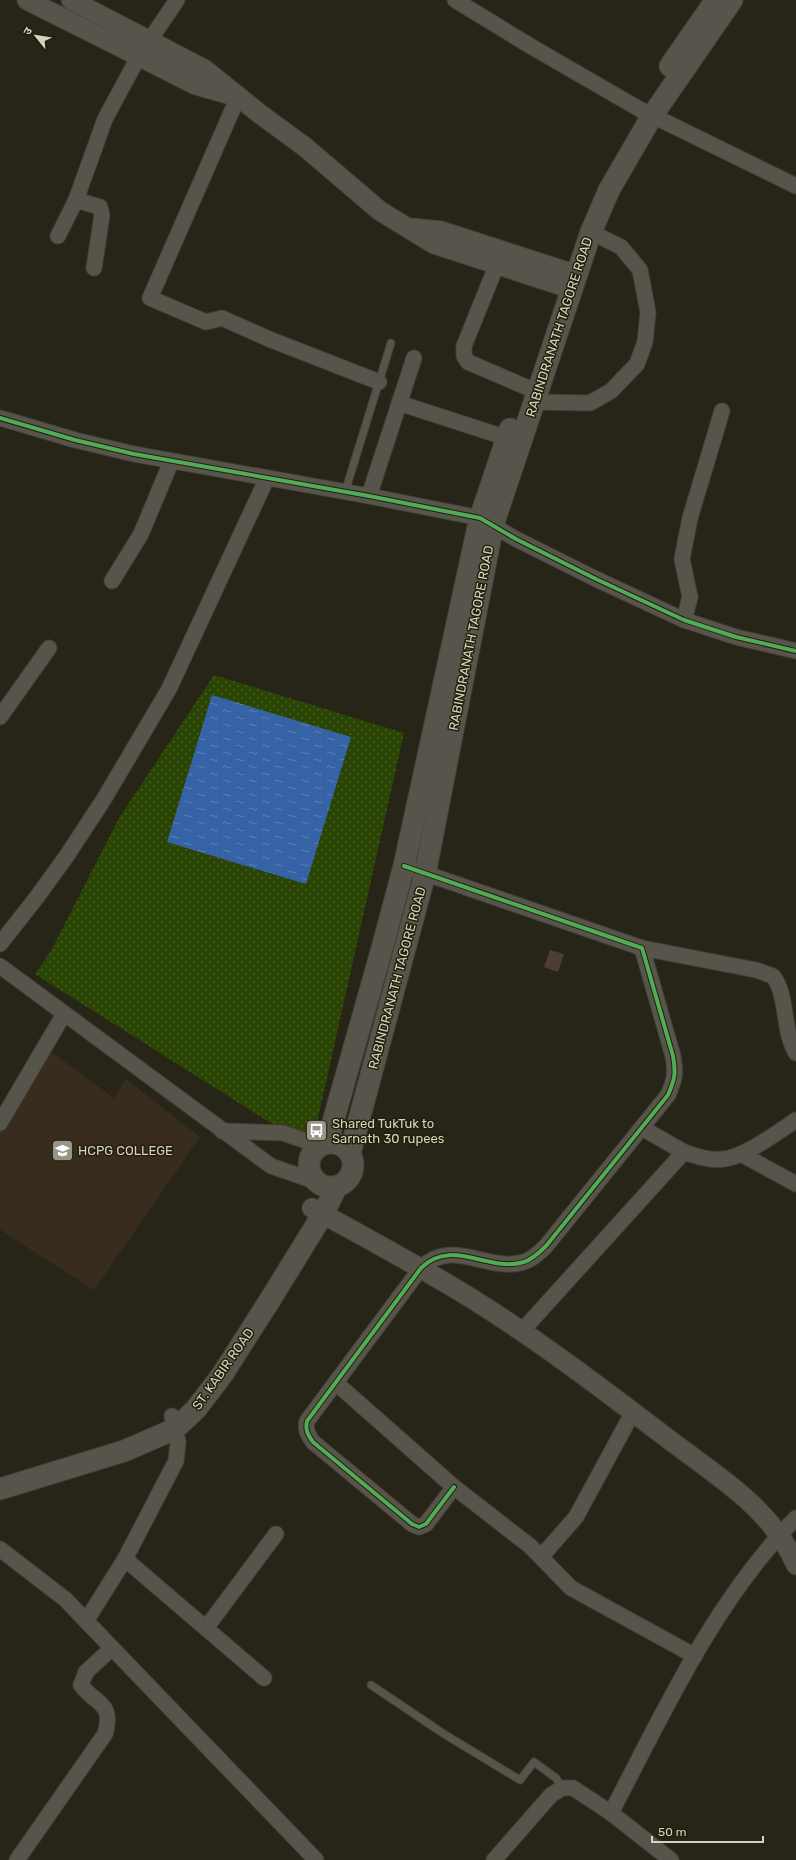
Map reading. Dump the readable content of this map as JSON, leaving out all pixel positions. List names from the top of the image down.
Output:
{
  "streets": {
    "main road": ["RABINDRANATH TAGORE ROAD", "ST. KABIR ROAD"]
  },
  "crossings": [
    ["RABINDRANATH TAGORE ROAD", "ST. KABIR ROAD"]
  ],
  "places": {
    "bus stop": ["Shared TukTuk to Sarnath 30 rupees"],
    "school or university": ["HCPG COLLEGE"]
  },
  "scale_bar": "50 m",
  "north": "top left"
}
